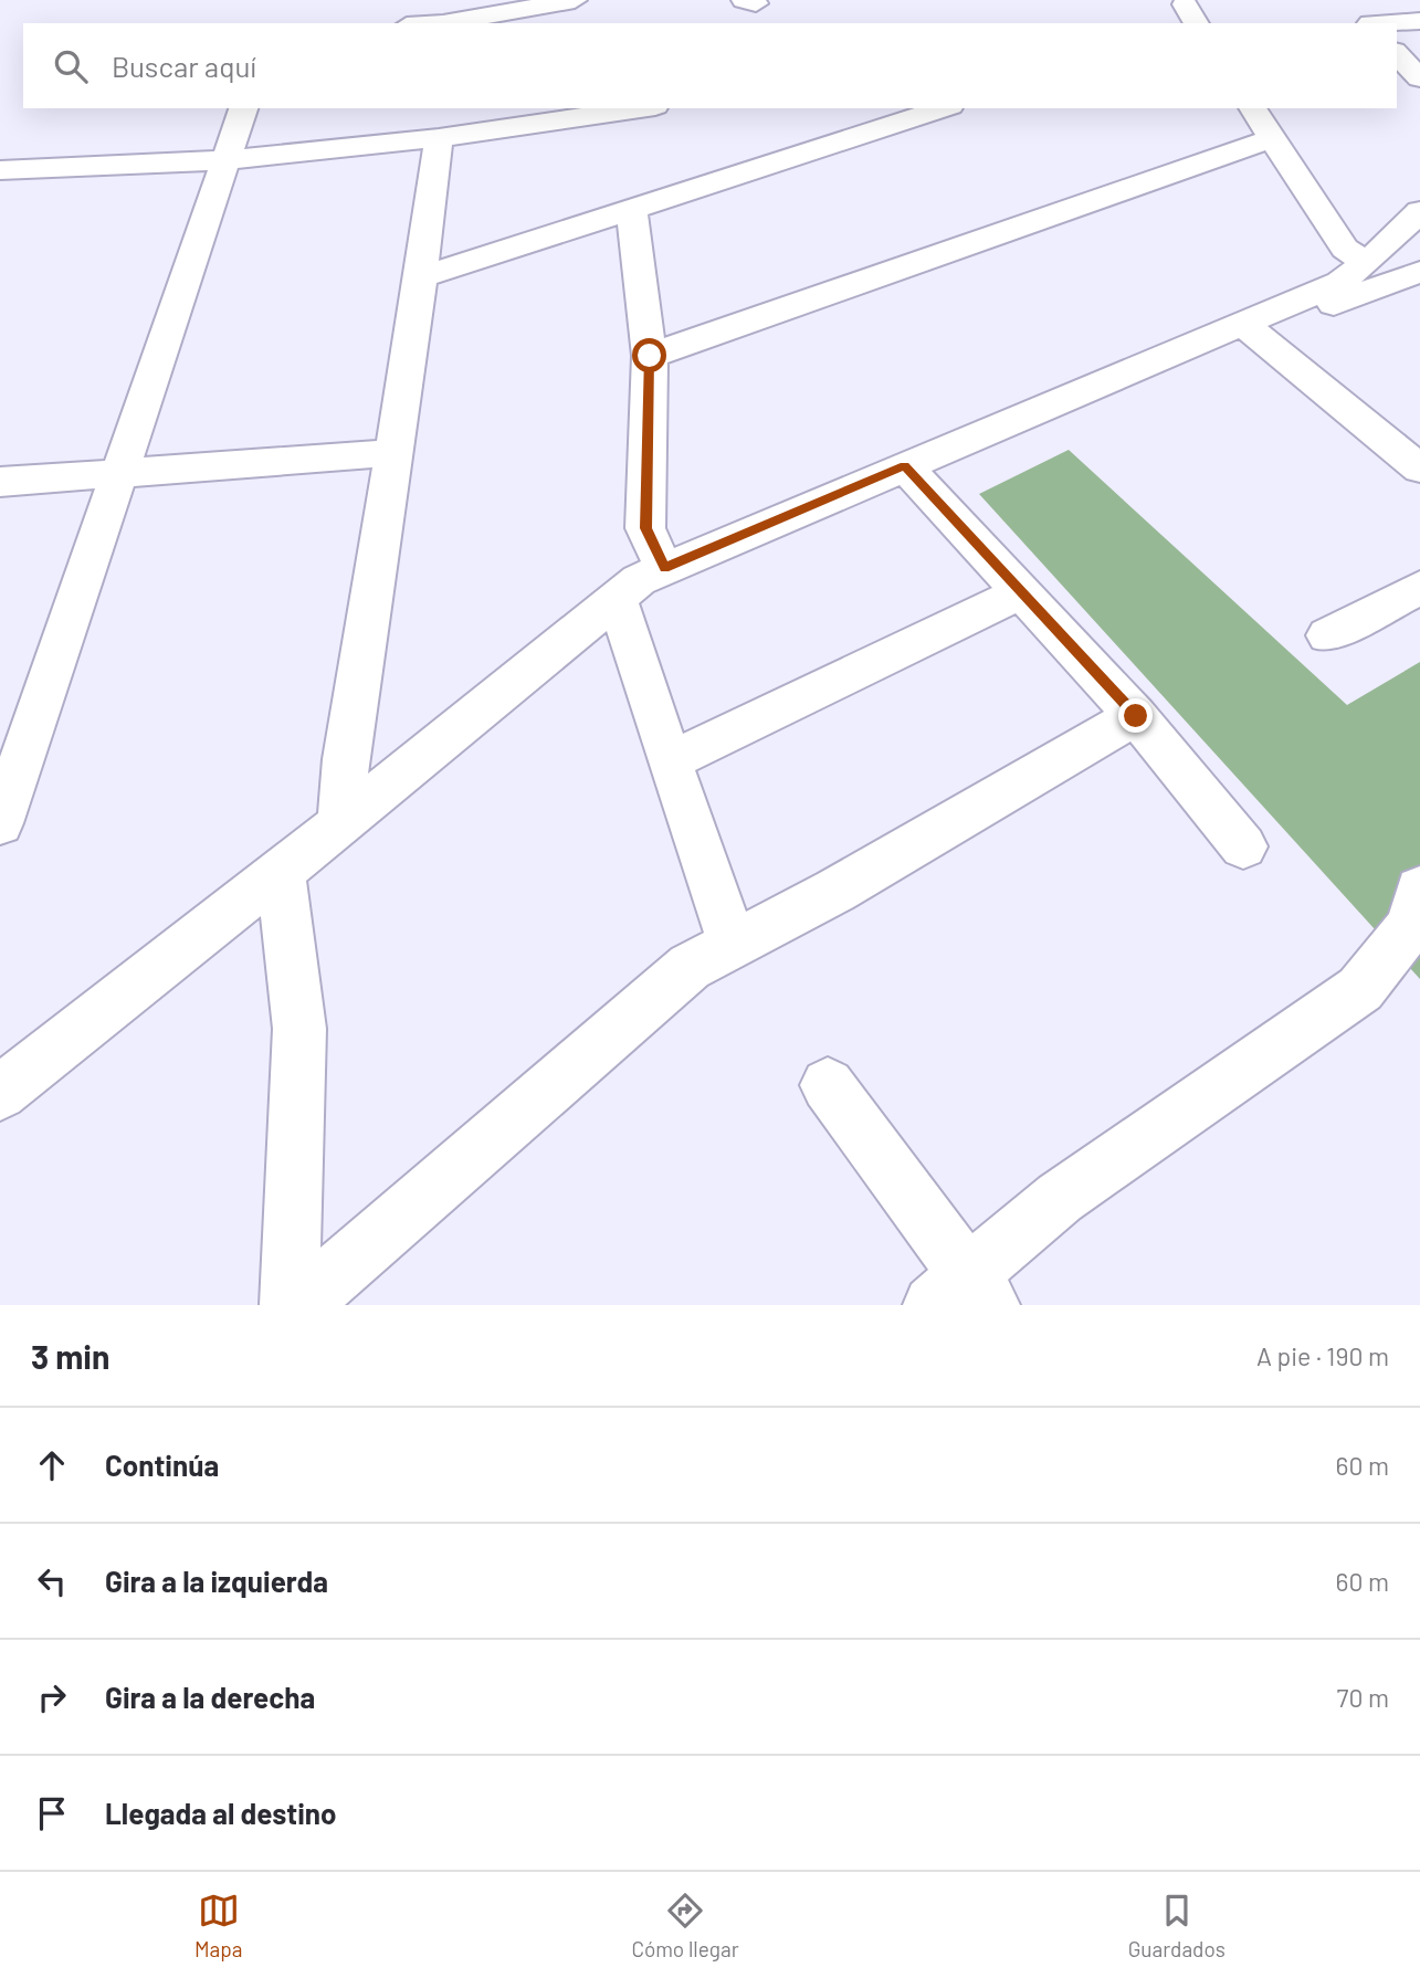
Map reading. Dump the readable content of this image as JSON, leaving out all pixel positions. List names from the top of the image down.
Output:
{
  "page": {
    "search": "Buscar aquí",
    "heading": ["3 min", "A pie · 190 m"],
    "list": [
      ["Continúa", "60 m"],
      ["Gira a la izquierda", "60 m"],
      ["Gira a la derecha", "70 m"],
      "Llegada al destino"
    ],
    "nav": ["Mapa", "Cómo llegar", "Guardados"]
  }
}
